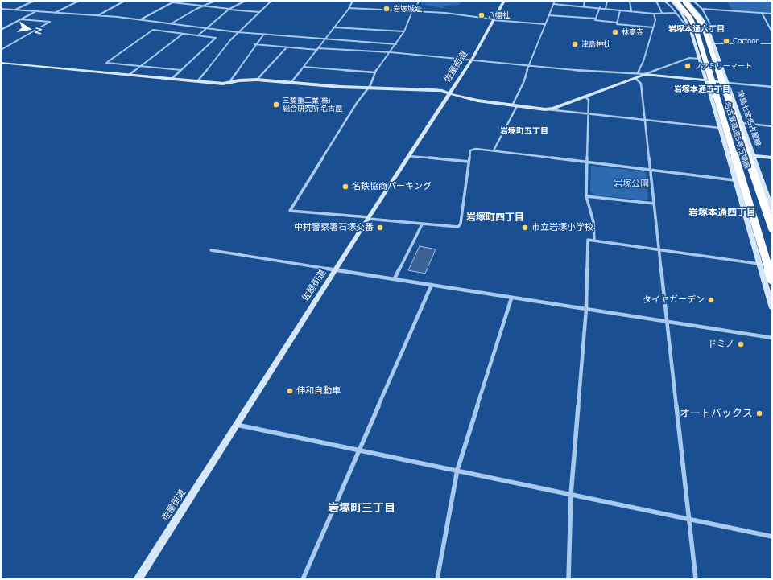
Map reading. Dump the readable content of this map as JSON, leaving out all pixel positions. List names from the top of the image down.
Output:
{
  "streets": {
    "highway": ["名古屋高速5号万場線"],
    "street": ["佐屋街道", "津島七宝名古屋線"]
  },
  "districts": [
    "岩塚本通六丁目",
    "岩塚本通五丁目",
    "岩塚町五丁目",
    "岩塚本通四丁目",
    "岩塚町四丁目",
    "岩塚町三丁目"
  ],
  "parks": ["岩塚公園"],
  "places": [
    "岩塚城趾",
    "八幡社",
    "林高寺",
    "Cartoon",
    "津島神社",
    "ファミリーマート",
    "三菱重工業(株) 総合研究所 名古屋",
    "名鉄協商パーキング",
    "中村警察署石塚交番",
    "市立岩塚小学校",
    "タイヤガーデン",
    "ドミノ",
    "伸和自動車",
    "オートバックス"
  ],
  "north": "right"
}
